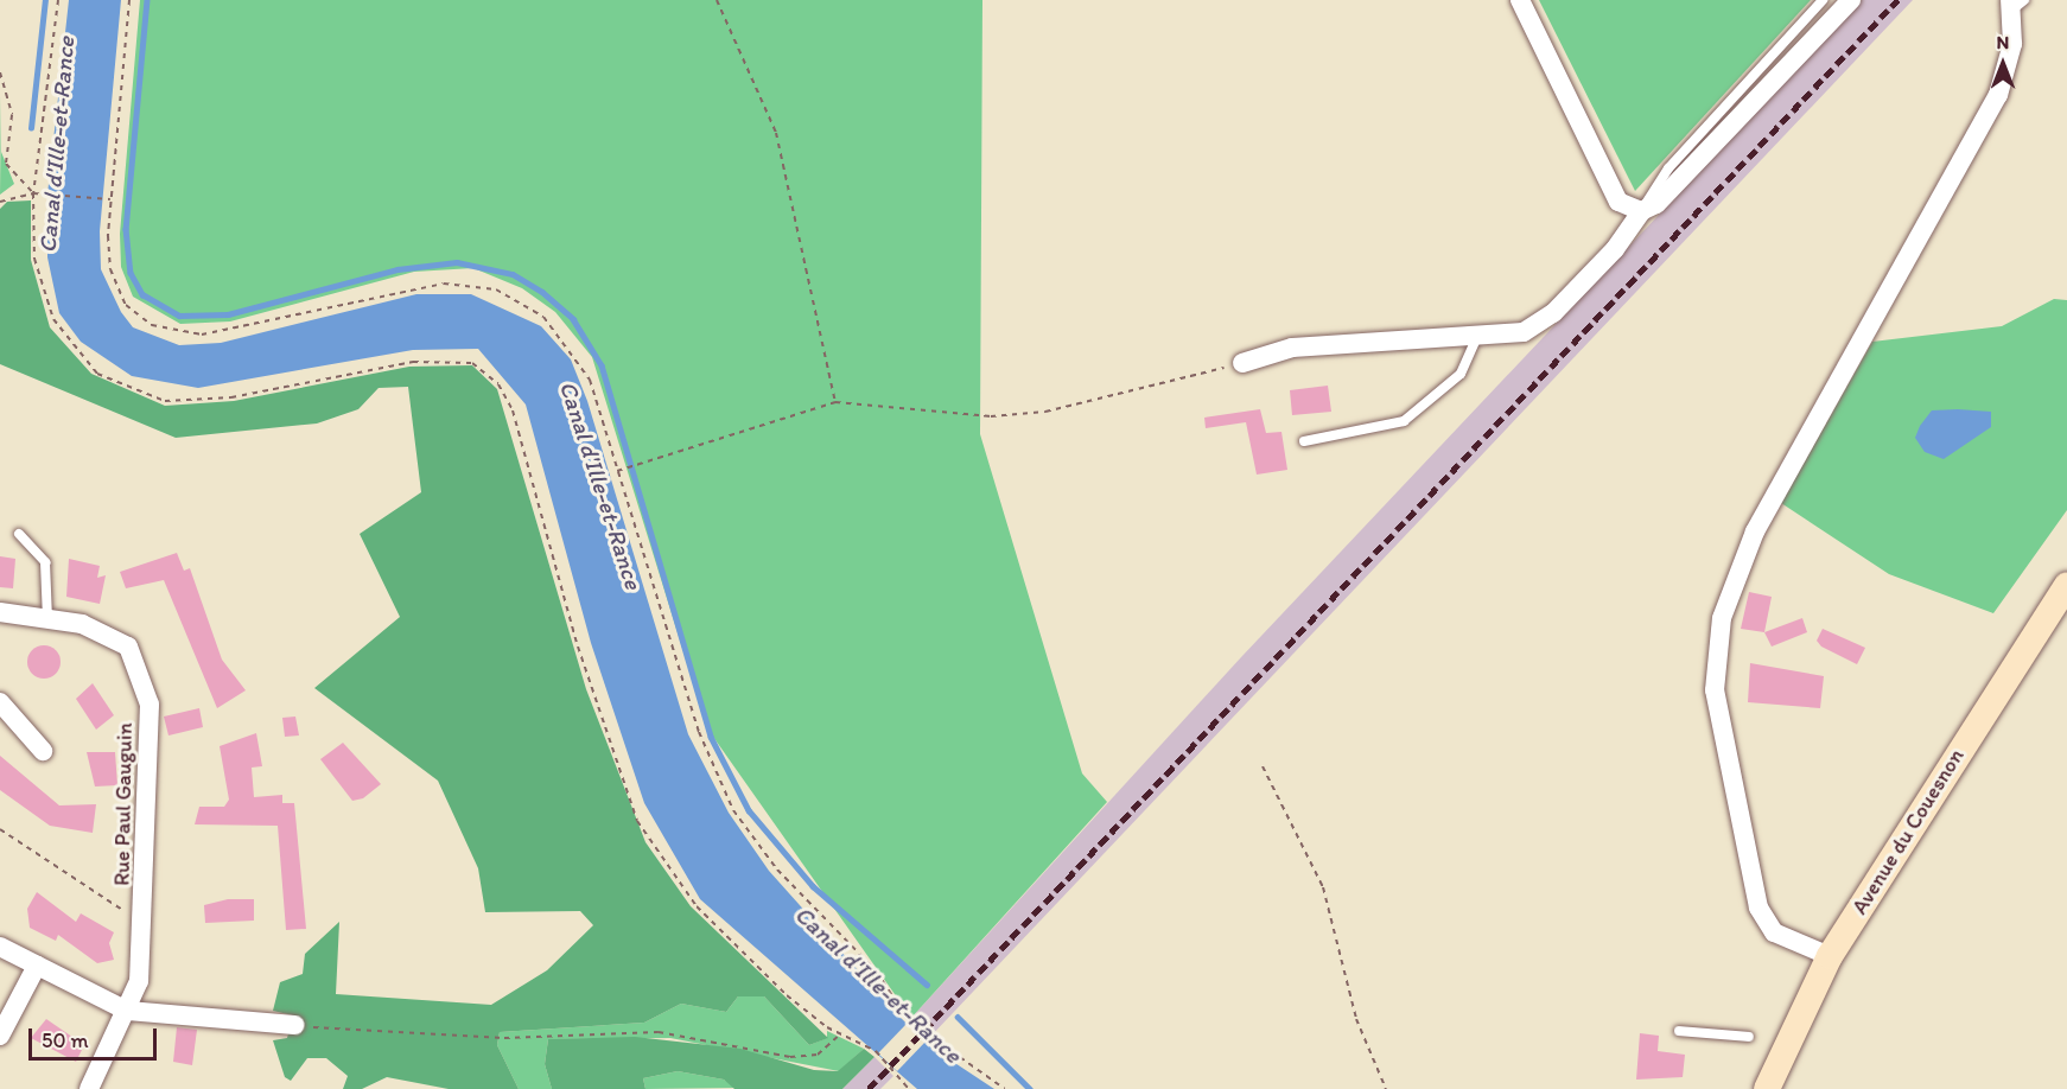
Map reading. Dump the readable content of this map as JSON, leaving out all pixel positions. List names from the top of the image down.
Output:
{
  "streets": {
    "street": ["Rue Paul Gauguin", "Avenue du Couesnon"]
  },
  "water": ["Canal d'Ille-et-Rance"],
  "scale_bar": "50 m",
  "north": "top"
}
